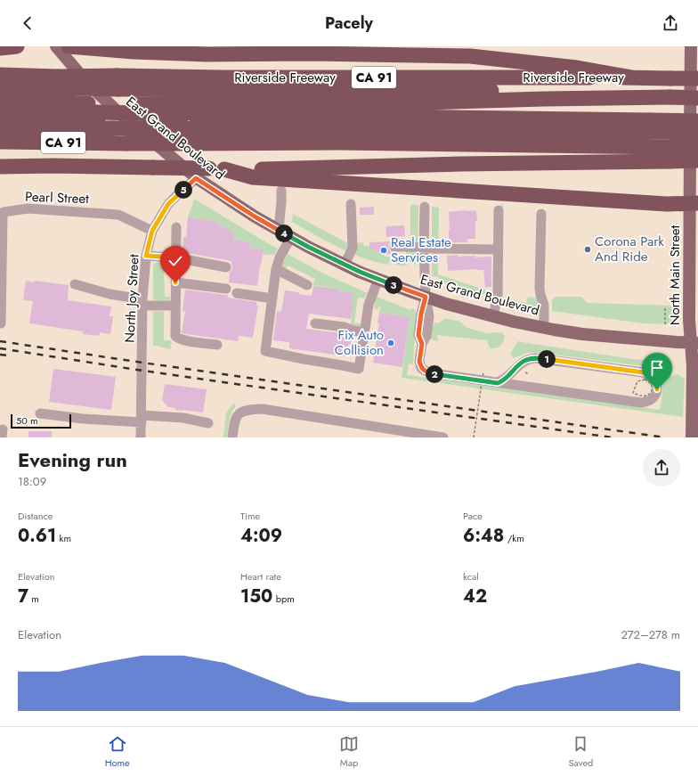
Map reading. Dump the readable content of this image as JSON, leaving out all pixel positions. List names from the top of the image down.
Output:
{
  "streets": {
    "highway": ["Riverside Freeway", "CA 91"],
    "main road": ["East Grand Boulevard", "North Main Street"],
    "street": ["Pearl Street", "North Joy Street"]
  },
  "crossings": [
    ["East Grand Boulevard", "North Main Street"],
    ["East Grand Boulevard", "North Joy Street"],
    ["Pearl Street", "North Joy Street"]
  ],
  "places": ["Corona Park And Ride", "Real Estate Services", "Fix Auto Collision"],
  "scale_bar": "50 m",
  "page": {
    "header": "Pacely",
    "pins": [
      "5",
      "4",
      "3",
      "1",
      "2"
    ],
    "scale": "50 m",
    "heading": ["Evening run", "18:09"],
    "stats": [
      ["Distance", "0.61 km"],
      ["Time", "4:09"],
      ["Pace", "6:48 /km"],
      ["Elevation", "7 m"],
      ["Heart rate", "150 bpm"],
      ["kcal", "42"]
    ],
    "chart": ["Elevation", "272–278 m"],
    "tabs": ["Home", "Map", "Saved"]
  }
}
